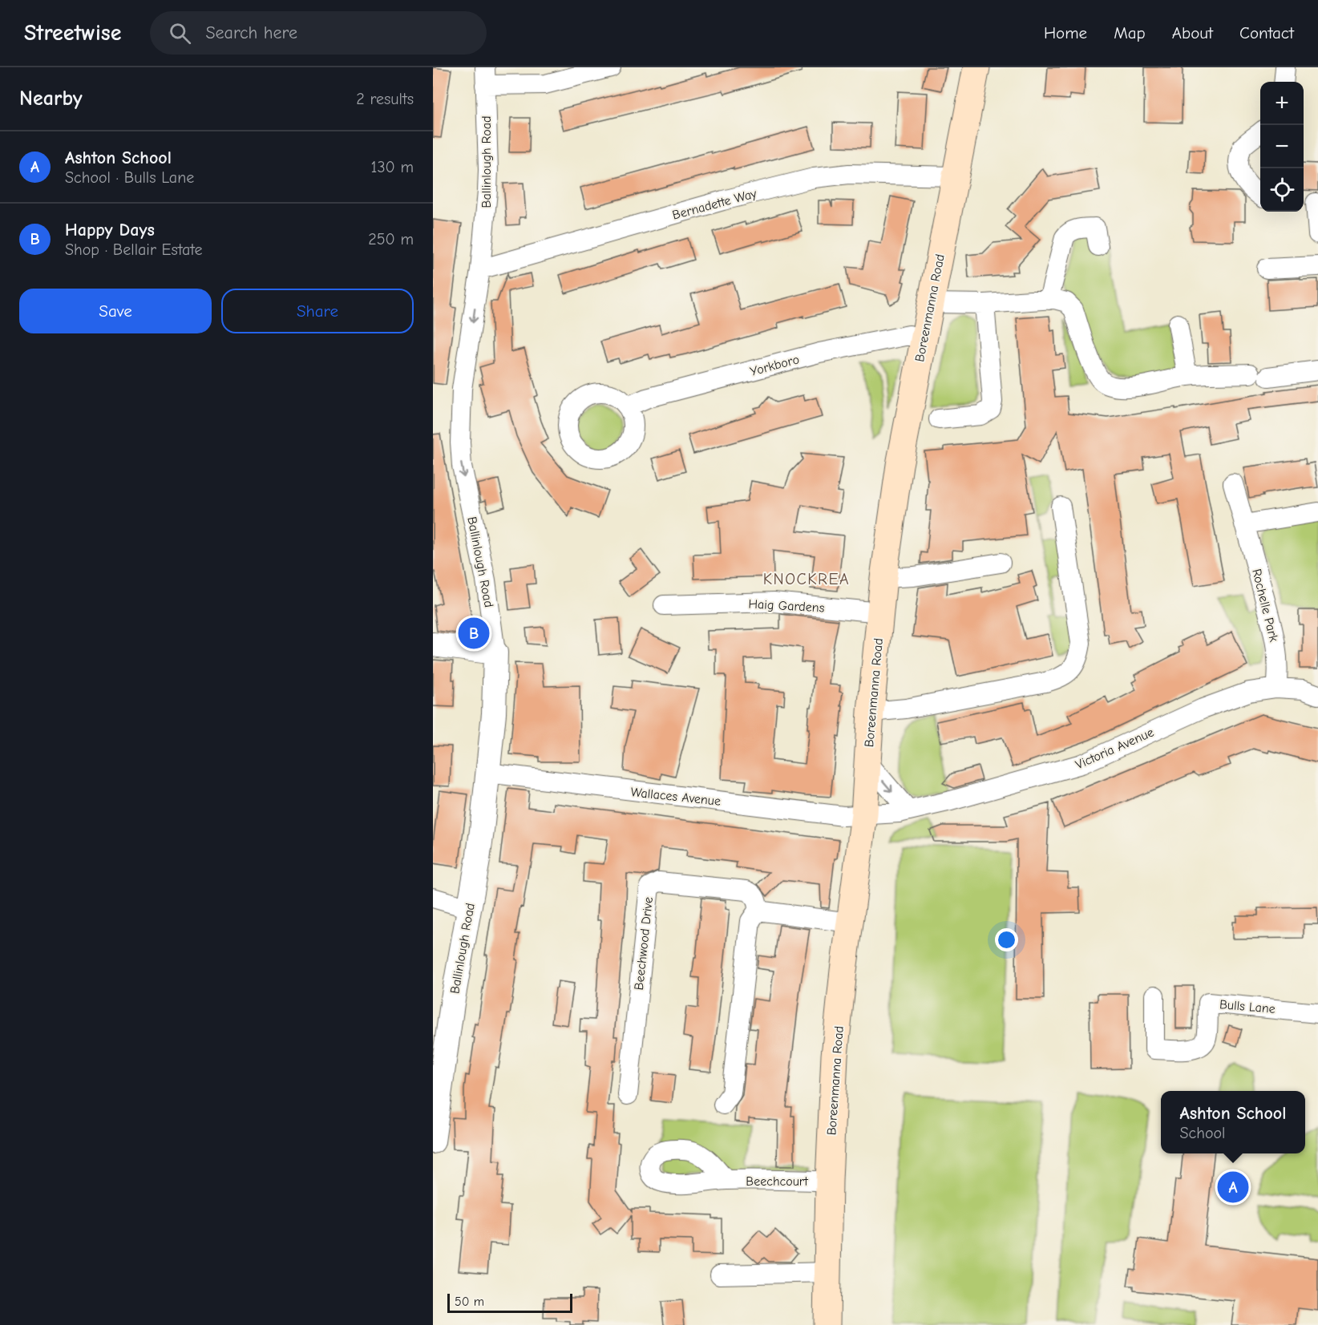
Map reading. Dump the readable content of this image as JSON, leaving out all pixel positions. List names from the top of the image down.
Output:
{
  "streets": {
    "main road": ["Boreenmanna Road"],
    "street": [
      "Ballinlough Road",
      "Bernadette Way",
      "Yorkboro",
      "Haig Gardens",
      "Rochelle Park",
      "Victoria Avenue",
      "Wallaces Avenue",
      "Beechwood Drive",
      "Bulls Lane",
      "Beechcourt"
    ]
  },
  "crossings": [
    ["Ballinlough Road", "Bernadette Way"],
    ["Ballinlough Road", "Wallaces Avenue"],
    ["Bernadette Way", "Boreenmanna Road"],
    ["Boreenmanna Road", "Yorkboro"],
    ["Boreenmanna Road", "Haig Gardens"],
    ["Boreenmanna Road", "Victoria Avenue"],
    ["Boreenmanna Road", "Wallaces Avenue"],
    ["Boreenmanna Road", "Beechcourt"],
    ["Rochelle Park", "Victoria Avenue"],
    ["Victoria Avenue", "Wallaces Avenue"]
  ],
  "one_way": ["Ballinlough Road"],
  "districts": ["KNOCKREA"],
  "scale_bar": "50 m",
  "page": {
    "header": "Streetwise",
    "search": "Search here",
    "nav": [
      "Home",
      "Map",
      "About",
      "Contact"
    ],
    "heading": ["Nearby", "2 results"],
    "map_buttons": ["+", "−"],
    "list": [
      {
        "mark": "A",
        "name": "Ashton School",
        "note": "School · Bulls Lane",
        "value": "130 m"
      },
      {
        "mark": "B",
        "name": "Happy Days",
        "note": "Shop · Bellair Estate",
        "value": "250 m"
      }
    ],
    "buttons": ["Save", "Share"],
    "pins": ["B", "A"],
    "popup": ["Ashton School", "School"],
    "scale": "50 m"
  }
}
